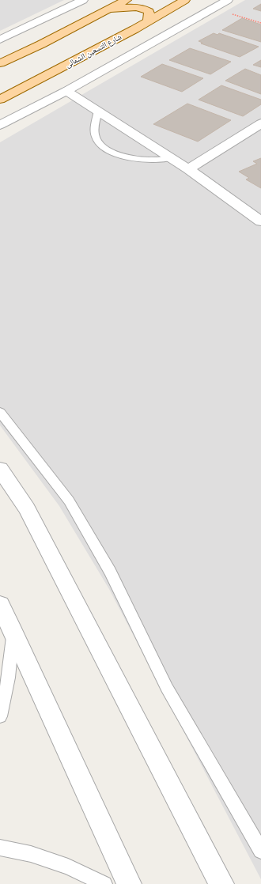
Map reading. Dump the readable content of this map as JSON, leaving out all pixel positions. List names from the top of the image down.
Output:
{
  "streets": {
    "main road": ["شارع التسعين الشمالى"]
  }
}
